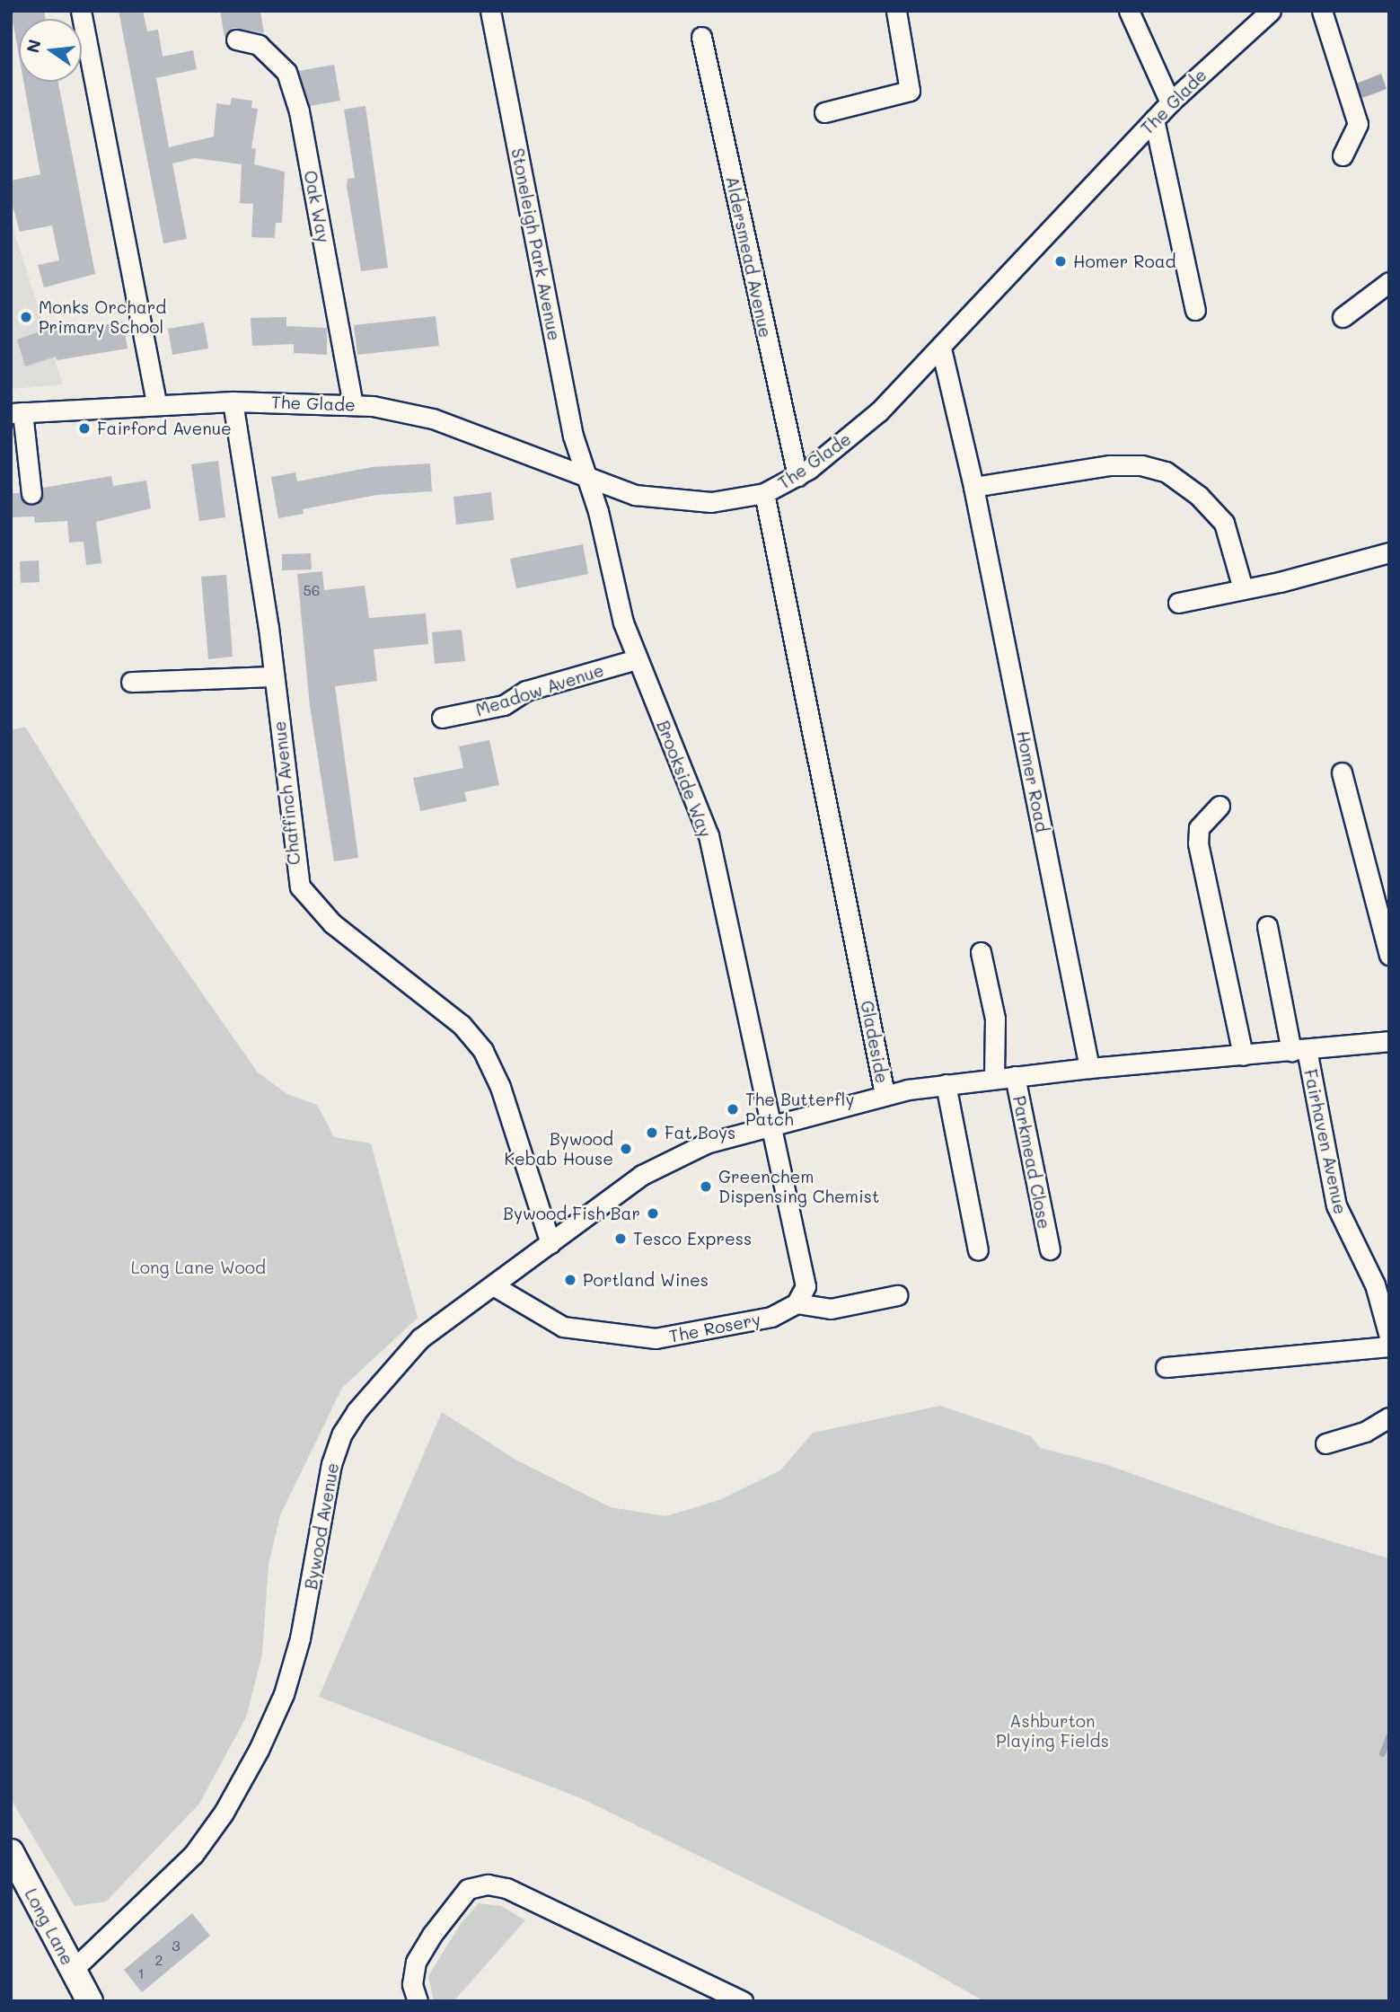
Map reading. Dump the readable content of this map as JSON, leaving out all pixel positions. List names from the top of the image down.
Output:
{
  "streets": {
    "main road": ["Long Lane"],
    "street": [
      "The Glade",
      "Oak Way",
      "Stoneleigh Park Avenue",
      "Aldersmead Avenue",
      "Meadow Avenue",
      "Brookside Way",
      "Homer Road",
      "Chaffinch Avenue",
      "Gladeside",
      "Fairhaven Avenue",
      "Parkmead Close",
      "The Rosery",
      "Bywood Avenue"
    ]
  },
  "crossings": [
    ["The Glade", "Oak Way"],
    ["The Glade", "Stoneleigh Park Avenue"],
    ["The Glade", "Aldersmead Avenue"],
    ["The Glade", "Brookside Way"],
    ["The Glade", "Homer Road"],
    ["The Glade", "Chaffinch Avenue"],
    ["The Glade", "Gladeside"],
    ["Stoneleigh Park Avenue", "Brookside Way"],
    ["Meadow Avenue", "Brookside Way"],
    ["Brookside Way", "Bywood Avenue"],
    ["Homer Road", "Gladeside"],
    ["Chaffinch Avenue", "Bywood Avenue"],
    ["Gladeside", "Fairhaven Avenue"],
    ["Gladeside", "Parkmead Close"],
    ["Gladeside", "Bywood Avenue"],
    ["The Rosery", "Bywood Avenue"],
    ["Bywood Avenue", "Long Lane"]
  ],
  "parks": ["Long Lane Wood", "Ashburton Playing Fields"],
  "places": [
    "Homer Road",
    "Monks Orchard Primary School",
    "Fairford Avenue",
    "The Butterfly Patch",
    "Fat Boys",
    "Bywood Kebab House",
    "Greenchem Dispensing Chemist",
    "Bywood Fish Bar",
    "Tesco Express",
    "Portland Wines"
  ],
  "house_numbers": [
    "56",
    "3",
    "2",
    "1"
  ],
  "north": "left"
}
